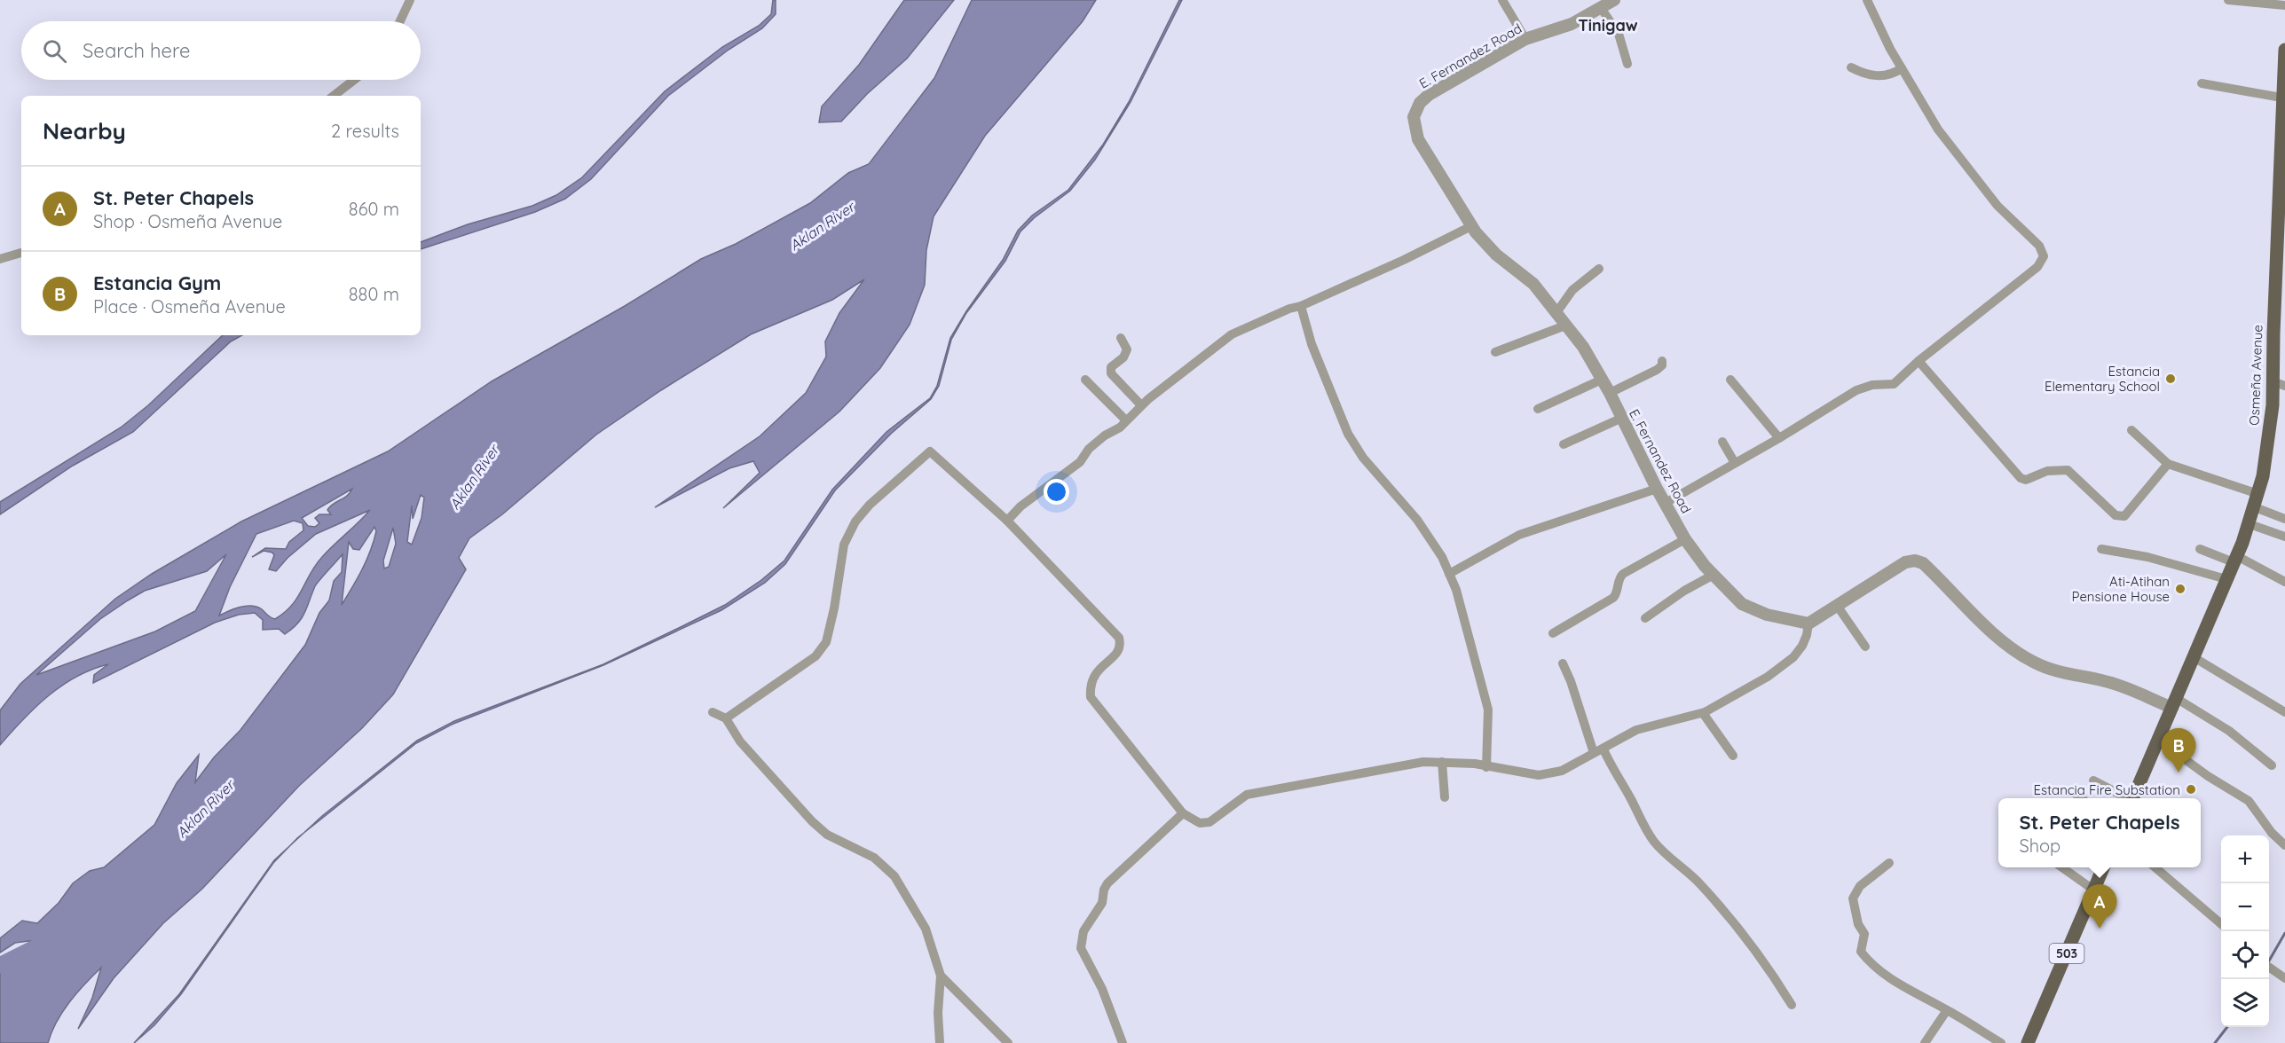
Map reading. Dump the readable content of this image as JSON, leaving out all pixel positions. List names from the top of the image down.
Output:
{
  "streets": {
    "main road": ["Osmeña Avenue", "503"],
    "street": ["E. Fernandez Road"]
  },
  "districts": ["Tinigaw"],
  "water": ["Aklan River"],
  "places": ["Estancia Elementary School", "Ati-Atihan Pensione House", "Estancia Fire Substation"],
  "page": {
    "search": "Search here",
    "heading": ["Nearby", "2 results"],
    "list": [
      {
        "mark": "A",
        "name": "St. Peter Chapels",
        "note": "Shop · Osmeña Avenue",
        "value": "860 m"
      },
      {
        "mark": "B",
        "name": "Estancia Gym",
        "note": "Place · Osmeña Avenue",
        "value": "880 m"
      }
    ],
    "pins": ["B", "A"],
    "popup": ["St. Peter Chapels", "Shop"],
    "map_buttons": ["+", "−"]
  }
}
